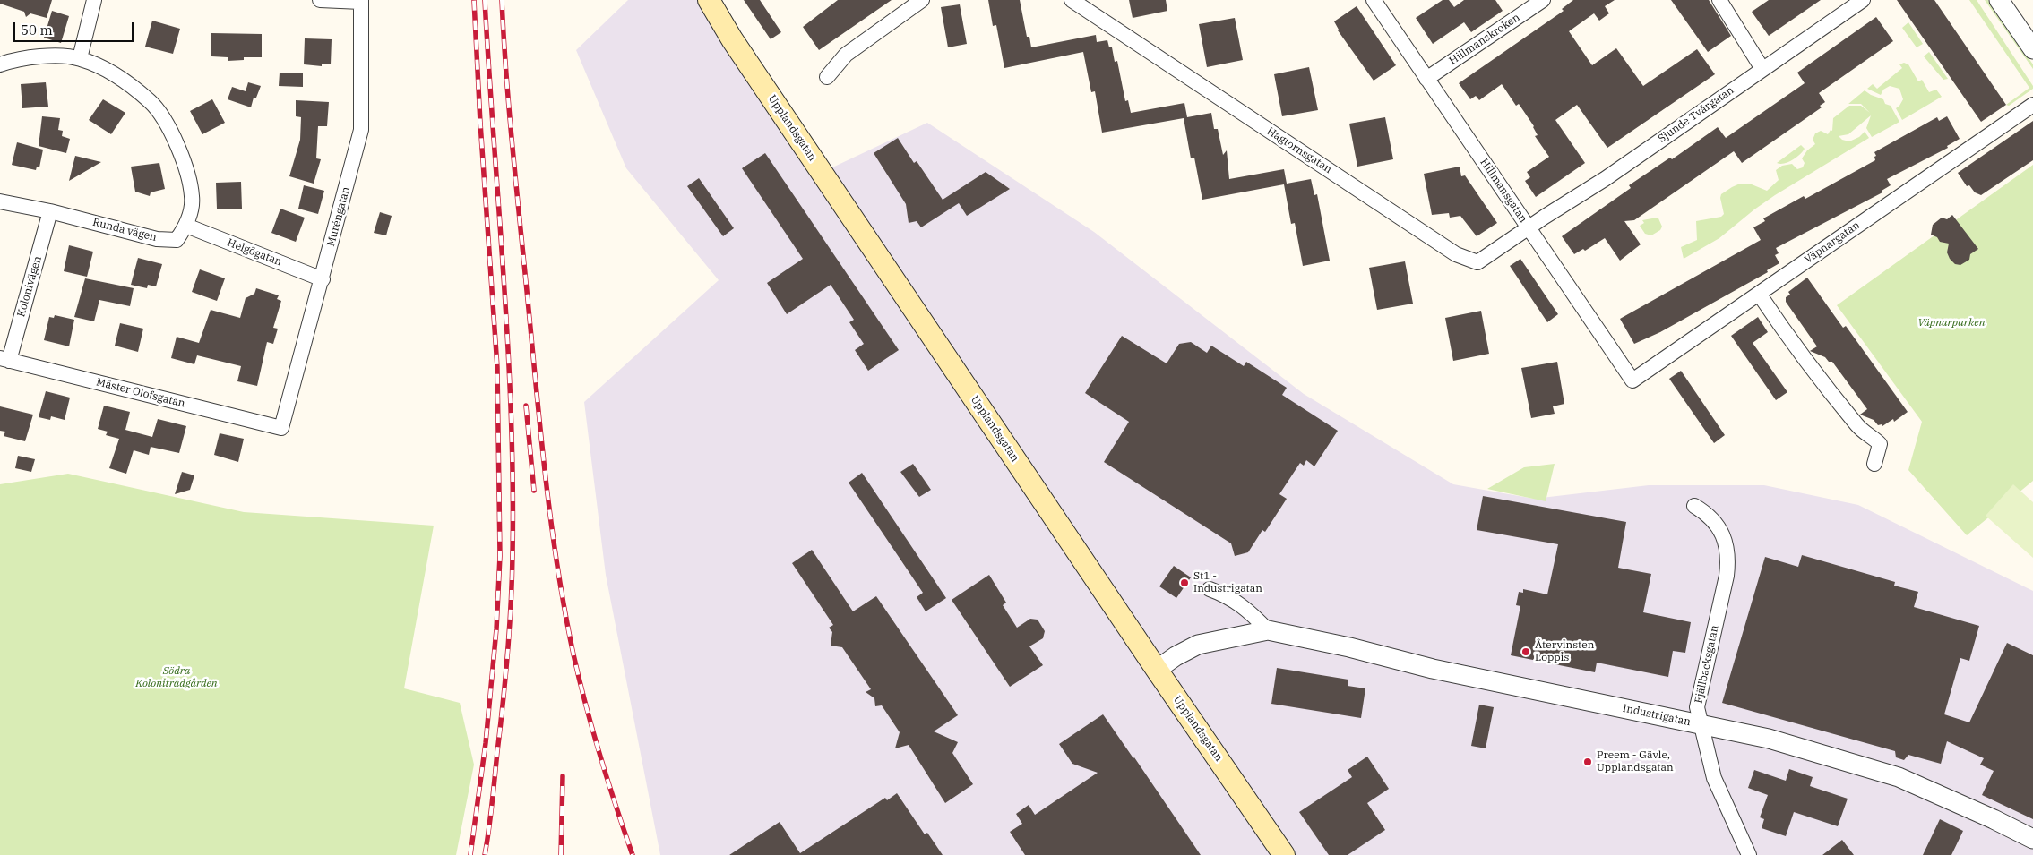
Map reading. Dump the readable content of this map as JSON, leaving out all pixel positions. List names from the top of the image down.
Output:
{
  "streets": {
    "main road": ["Upplandsgatan"],
    "street": [
      "Hillmanskroken",
      "Sjunde Tvärgatan",
      "Hagtornsgatan",
      "Hillmansgatan",
      "Muréngatan",
      "Runda vägen",
      "Väpnargatan",
      "Helgögatan",
      "Kolonivägen",
      "Mäster Olofsgatan",
      "Fjällbacksgatan",
      "Industrigatan"
    ]
  },
  "crossings": [
    ["Hillmanskroken", "Hillmansgatan"],
    ["Sjunde Tvärgatan", "Hagtornsgatan"],
    ["Sjunde Tvärgatan", "Hillmansgatan"],
    ["Upplandsgatan", "Industrigatan"],
    ["Hagtornsgatan", "Hillmansgatan"],
    ["Hillmansgatan", "Väpnargatan"],
    ["Muréngatan", "Helgögatan"],
    ["Muréngatan", "Mäster Olofsgatan"],
    ["Runda vägen", "Helgögatan"],
    ["Runda vägen", "Kolonivägen"],
    ["Kolonivägen", "Mäster Olofsgatan"],
    ["Fjällbacksgatan", "Industrigatan"]
  ],
  "parks": ["Väpnarparken", "Södra Koloniträdgården"],
  "places": ["St1 - Industrigatan", "Återvinsten Loppis", "Preem - Gävle, Upplandsgatan"],
  "scale_bar": "50 m"
}
